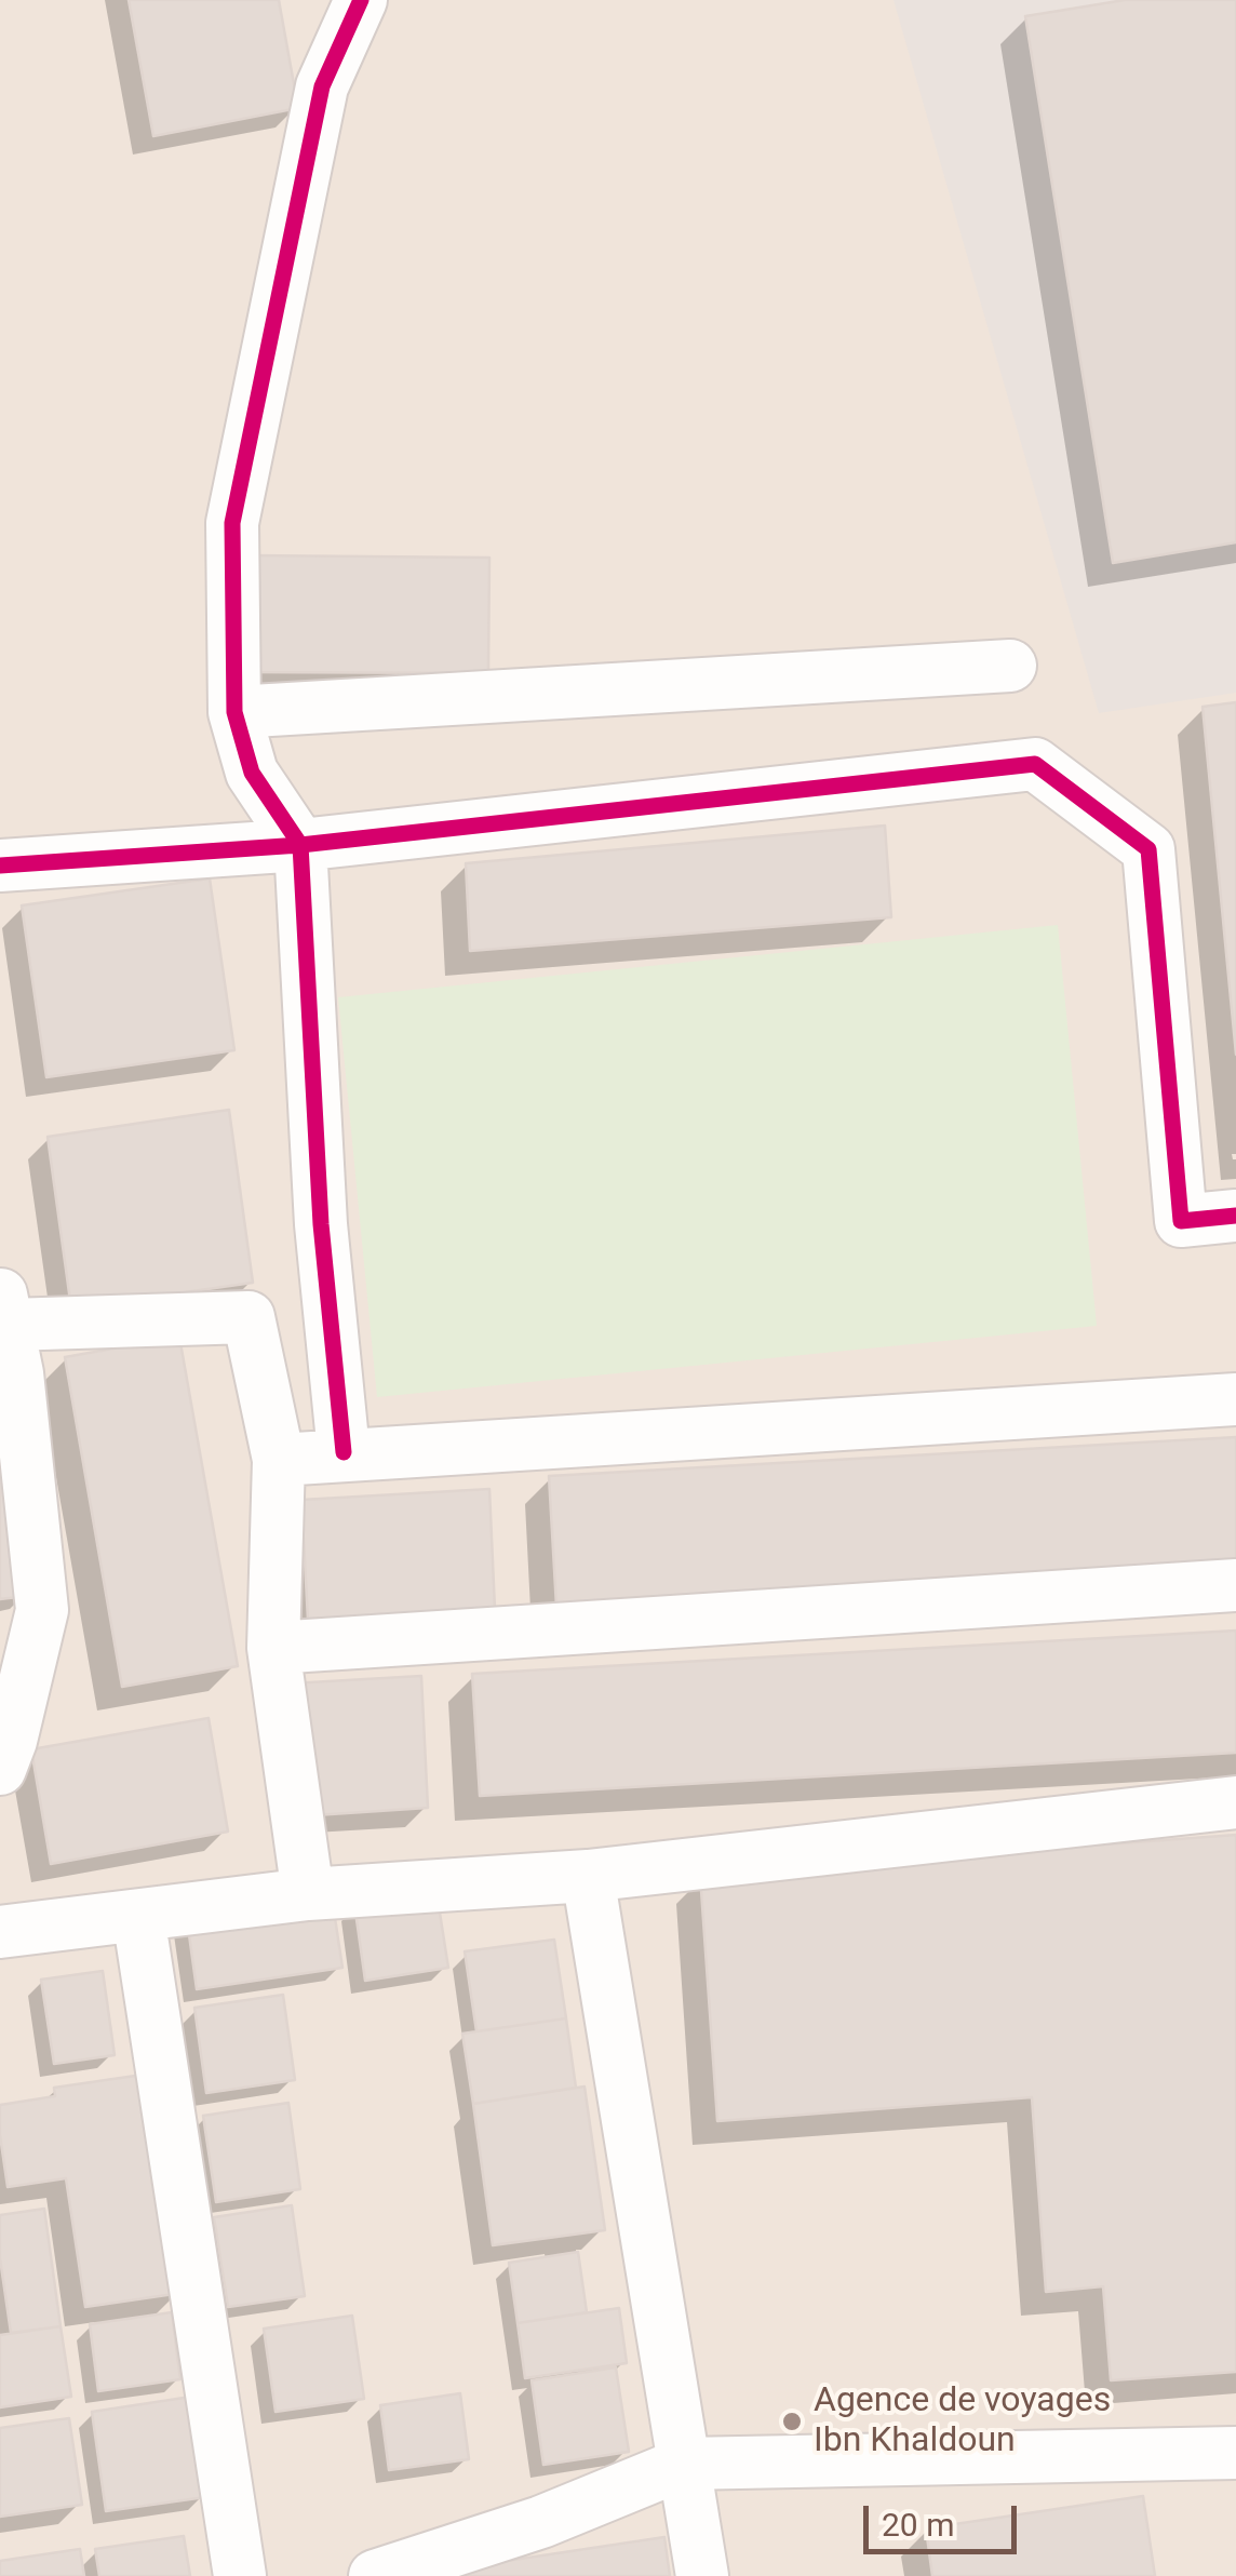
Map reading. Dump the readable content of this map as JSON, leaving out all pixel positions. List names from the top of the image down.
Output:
{
  "places": ["Agence de voyages Ibn Khaldoun"],
  "scale_bar": "20 m"
}
